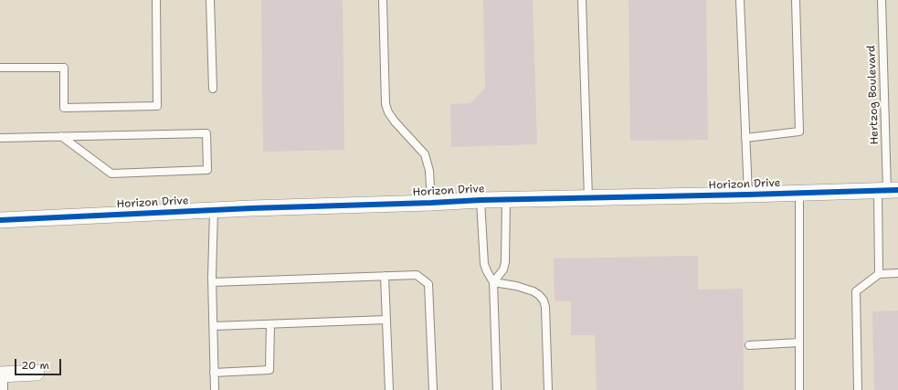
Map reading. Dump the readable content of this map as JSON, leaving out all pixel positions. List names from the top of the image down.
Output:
{
  "streets": {
    "street": ["Horizon Drive"],
    "lane": ["Hertzog Boulevard"]
  },
  "crossings": [
    ["Hertzog Boulevard", "Horizon Drive"]
  ],
  "scale_bar": "20 m"
}
